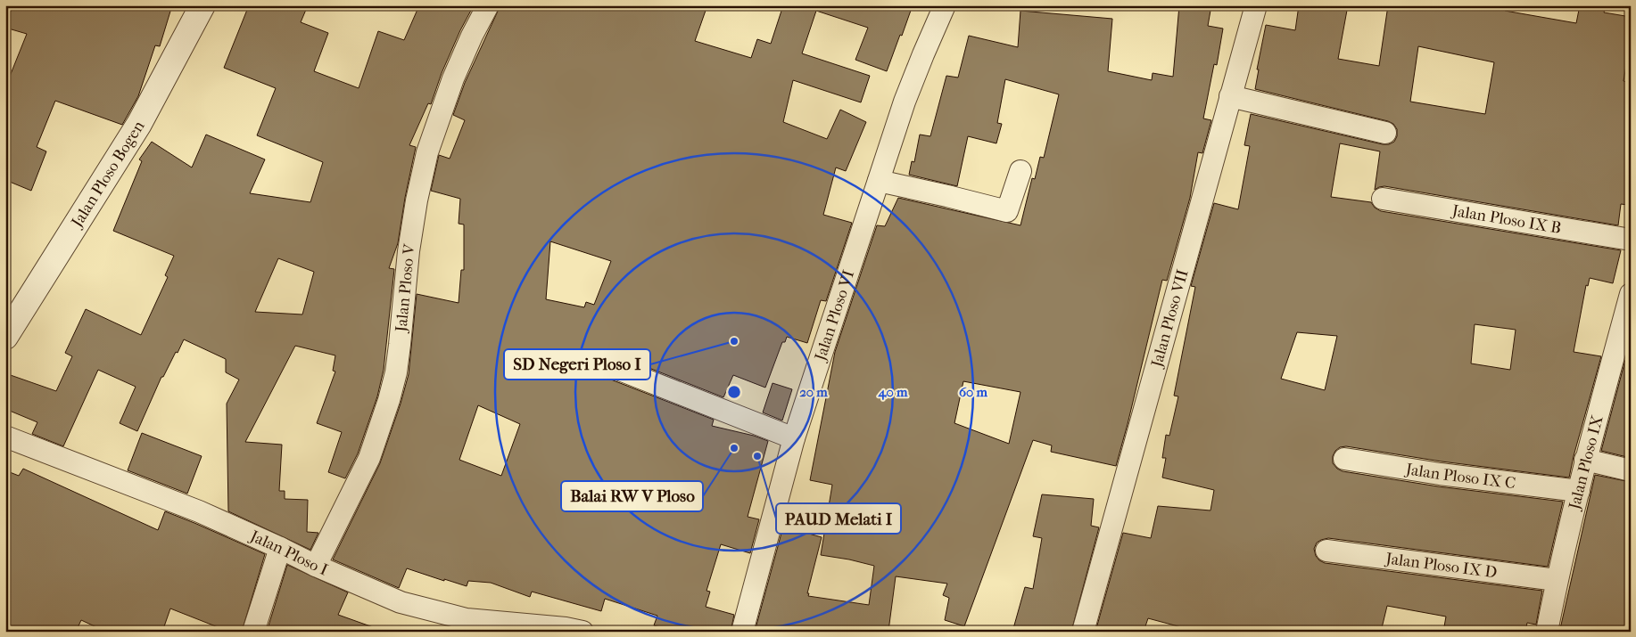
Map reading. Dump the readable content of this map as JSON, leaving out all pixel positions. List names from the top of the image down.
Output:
{
  "streets": {
    "street": [
      "Jalan Ploso Bogen",
      "Jalan Ploso IX B",
      "Jalan Ploso V",
      "Jalan Ploso VI",
      "Jalan Ploso VII",
      "Jalan Ploso IX",
      "Jalan Ploso IX C",
      "Jalan Ploso I",
      "Jalan Ploso IX D"
    ]
  },
  "crossings": [
    ["Jalan Ploso V", "Jalan Ploso I"],
    ["Jalan Ploso IX", "Jalan Ploso IX C"],
    ["Jalan Ploso IX", "Jalan Ploso IX D"]
  ],
  "places": ["SD Negeri Ploso I", "Balai RW V Ploso", "PAUD Melati I"],
  "rings": ["20 m", "40 m", "60 m"]
}
